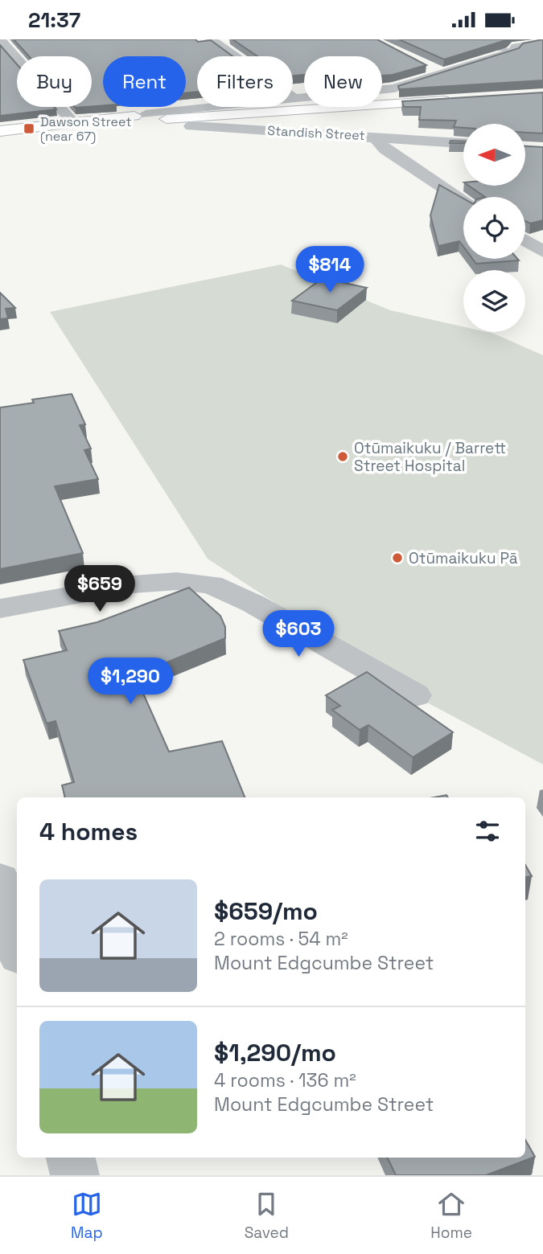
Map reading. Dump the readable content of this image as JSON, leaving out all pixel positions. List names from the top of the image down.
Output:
{
  "streets": {
    "street": ["Standish Street"]
  },
  "places": {
    "transit": ["Dawson Street (near 67)"],
    "other": ["Otūmaikuku / Barrett Street Hospital", "Otūmaikuku Pā"]
  },
  "north": "left",
  "page": {
    "status": "21:37",
    "chip": [
      "Buy",
      "Rent",
      "Filters",
      "New"
    ],
    "price": [
      "$814",
      "$659",
      "$603",
      "$1,290"
    ],
    "heading": "4 homes",
    "list": [
      {
        "name": "$659/mo",
        "note": "2 rooms · 54 m² · Mount Edgcumbe Street"
      },
      {
        "name": "$1,290/mo",
        "note": "4 rooms · 136 m² · Mount Edgcumbe Street"
      }
    ],
    "tabs": ["Map", "Saved", "Home"]
  }
}
